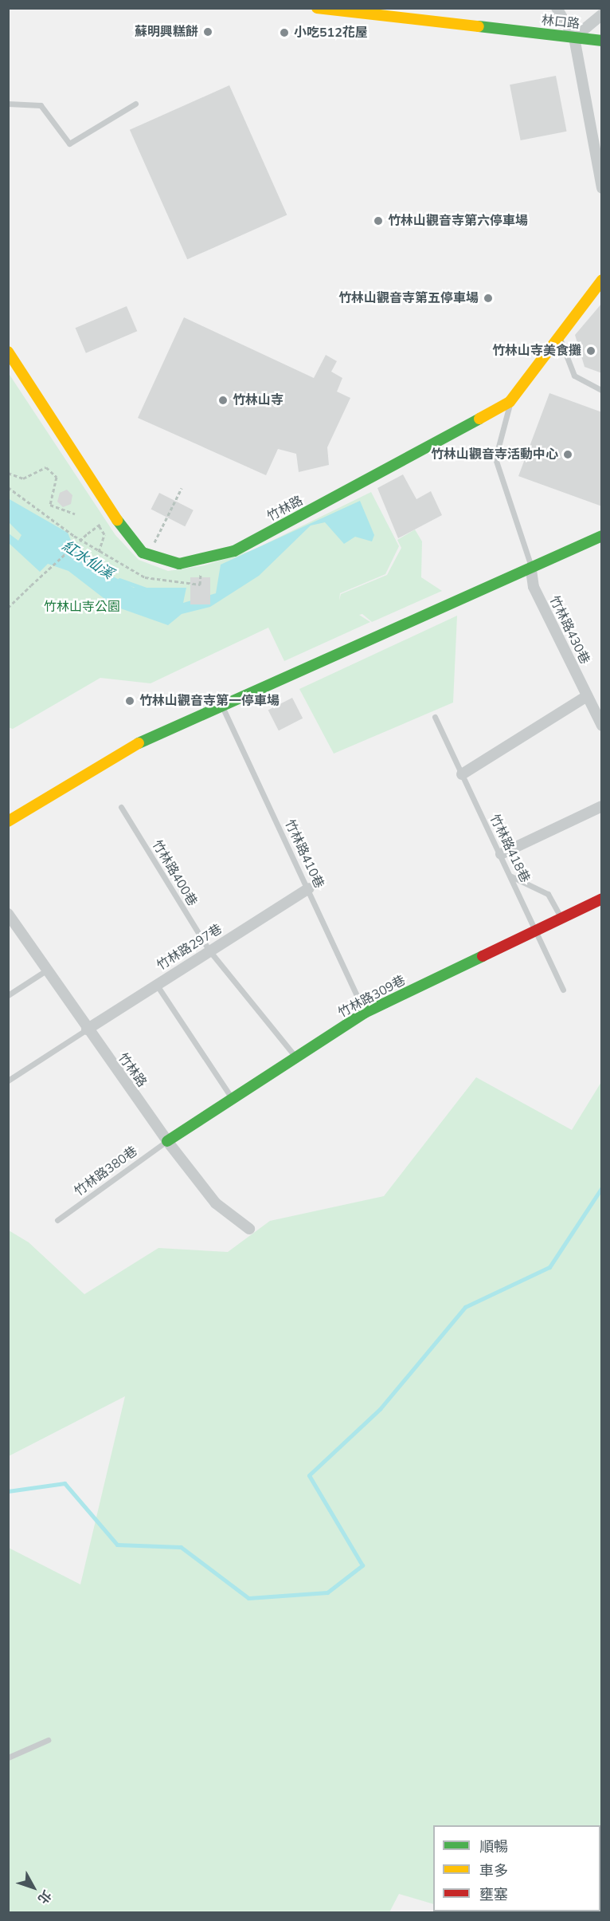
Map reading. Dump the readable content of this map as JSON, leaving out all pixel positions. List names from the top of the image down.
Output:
{
  "streets": {
    "street": [
      "林口路",
      "竹林路",
      "竹林路430巷",
      "竹林路297巷",
      "竹林路309巷"
    ],
    "lane": [
      "竹林路418巷",
      "竹林路410巷",
      "竹林路400巷",
      "竹林路380巷"
    ]
  },
  "crossings": [
    ["竹林路", "竹林路297巷"],
    ["竹林路", "竹林路309巷"],
    ["竹林路", "竹林路380巷"],
    ["竹林路418巷", "竹林路309巷"],
    ["竹林路410巷", "竹林路297巷"],
    ["竹林路410巷", "竹林路309巷"],
    ["竹林路400巷", "竹林路297巷"],
    ["竹林路400巷", "竹林路309巷"],
    ["竹林路309巷", "竹林路380巷"]
  ],
  "water": ["紅水仙溪"],
  "parks": ["竹林山寺公園"],
  "places": [
    "蘇明興糕餅",
    "小吃512花屋",
    "竹林山觀音寺第六停車場",
    "竹林山觀音寺第五停車場",
    "竹林山寺美食攤",
    "竹林山寺",
    "竹林山觀音寺活動中心",
    "竹林山觀音寺第一停車場"
  ],
  "legend": ["順暢", "車多", "壅塞"],
  "north": "bottom right"
}
